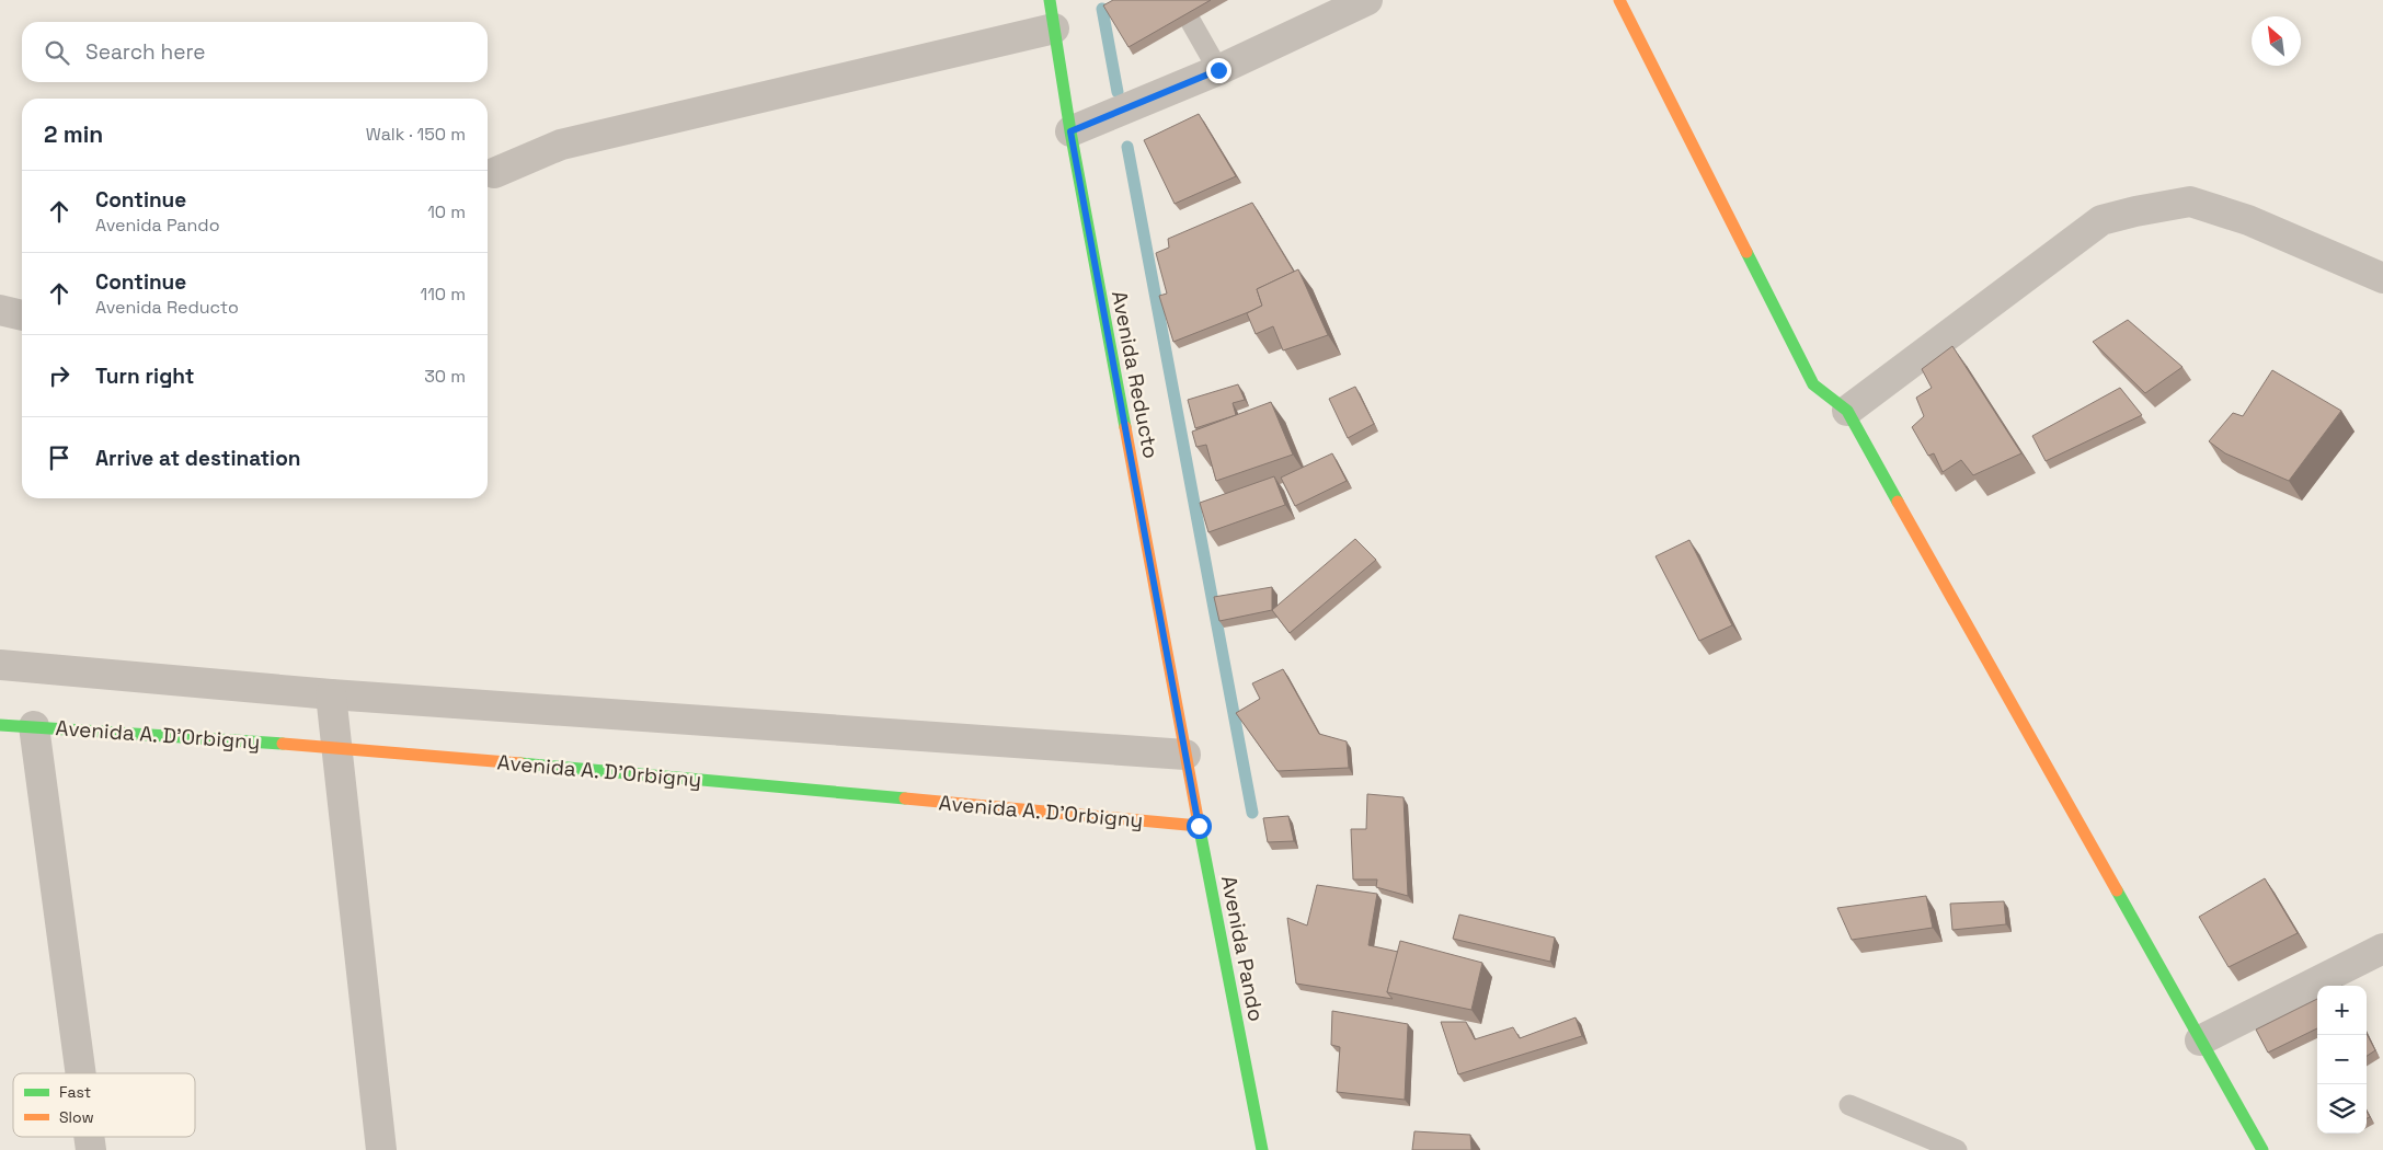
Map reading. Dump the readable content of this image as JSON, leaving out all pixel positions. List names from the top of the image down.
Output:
{
  "streets": {
    "street": ["Avenida Reducto", "Avenida A. D'Orbigny", "Avenida Pando"]
  },
  "crossings": [
    ["Avenida Reducto", "Avenida Pando"],
    ["Avenida A. D'Orbigny", "Avenida Pando"]
  ],
  "legend": ["Fast", "Slow"],
  "north": "top left",
  "page": {
    "search": "Search here",
    "heading": ["2 min", "Walk · 150 m"],
    "list": [
      ["Continue", "Avenida Pando", "10 m"],
      ["Continue", "Avenida Reducto", "110 m"],
      ["Turn right", "30 m"],
      "Arrive at destination"
    ],
    "map_buttons": ["+", "−"]
  }
}
